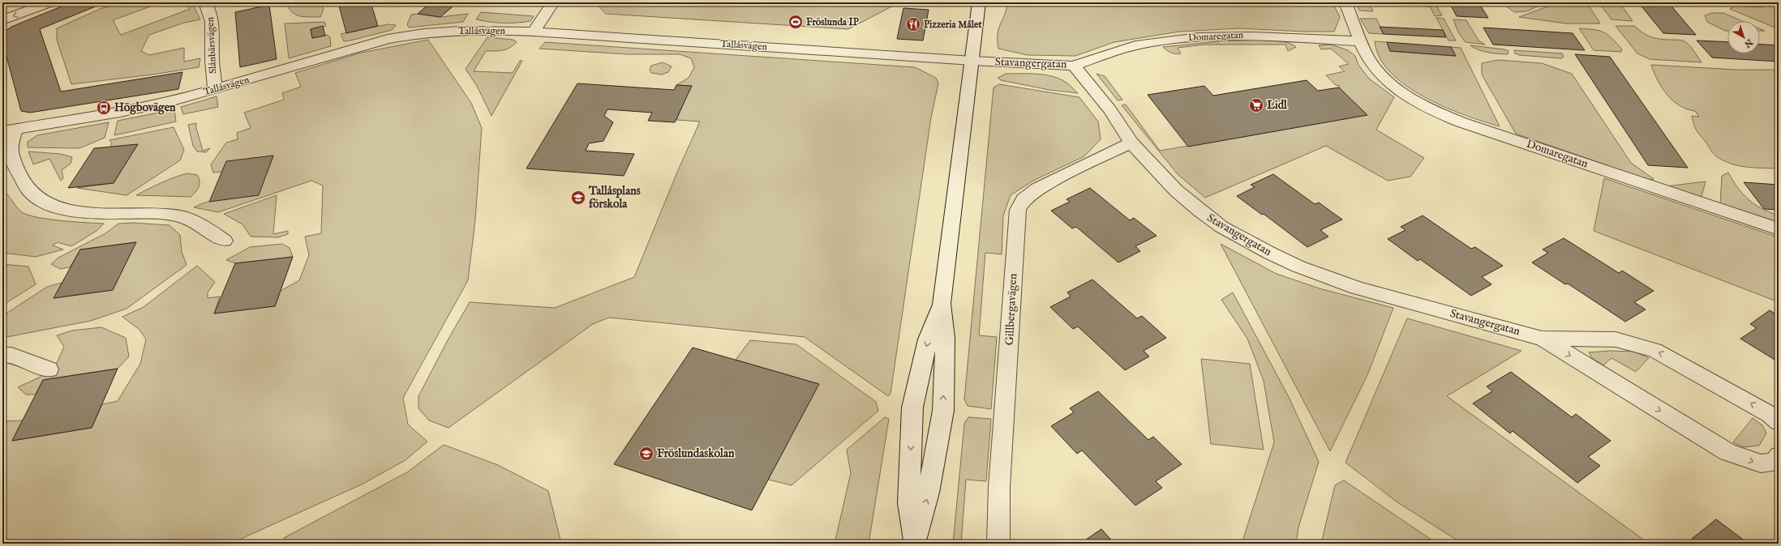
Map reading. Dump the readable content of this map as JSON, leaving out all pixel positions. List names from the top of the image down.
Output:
{
  "streets": {
    "street": [
      "Tallåsvägen",
      "Domaregatan",
      "Slånbärsvägen",
      "Stavangergatan",
      "Gillbergavägen"
    ]
  },
  "crossings": [
    ["Tallåsvägen", "Slånbärsvägen"],
    ["Tallåsvägen", "Stavangergatan"],
    ["Domaregatan", "Stavangergatan"],
    ["Stavangergatan", "Gillbergavägen"]
  ],
  "places": {
    "sports": ["Fröslunda IP"],
    "restaurant": ["Pizzeria Målet"],
    "supermarket": ["Lidl"],
    "bus stop": ["Högbovägen"],
    "school or university": ["Tallåsplans förskola", "Fröslundaskolan"]
  },
  "north": "bottom right"
}
